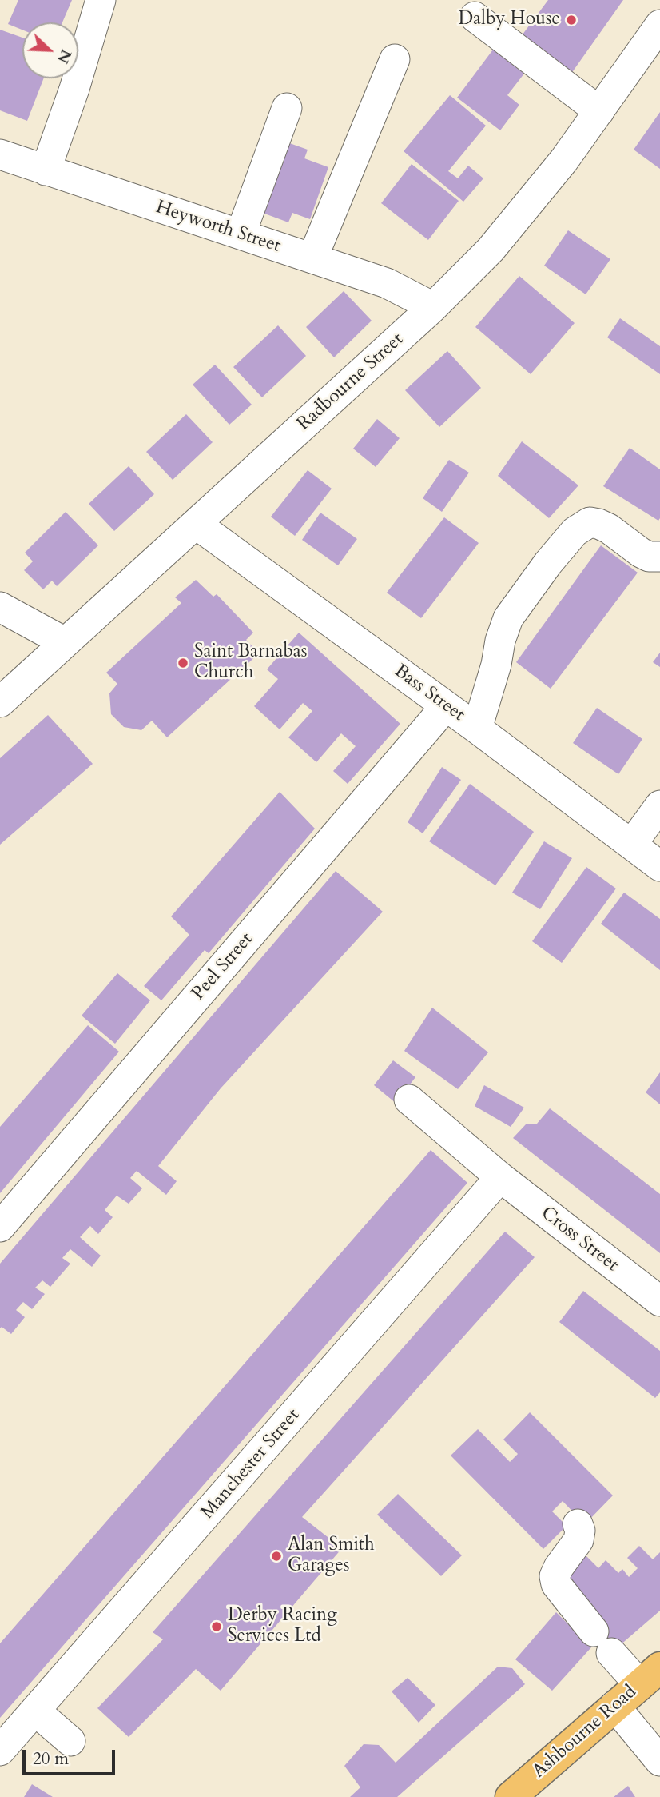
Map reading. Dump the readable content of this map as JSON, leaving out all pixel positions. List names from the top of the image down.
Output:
{
  "streets": {
    "main road": ["Ashbourne Road"],
    "street": [
      "Heyworth Street",
      "Radbourne Street",
      "Bass Street",
      "Peel Street",
      "Cross Street",
      "Manchester Street"
    ]
  },
  "crossings": [
    ["Heyworth Street", "Radbourne Street"],
    ["Radbourne Street", "Bass Street"],
    ["Bass Street", "Peel Street"],
    ["Cross Street", "Manchester Street"]
  ],
  "places": [
    "Dalby House",
    "Saint Barnabas Church",
    "Alan Smith Garages",
    "Derby Racing Services Ltd"
  ],
  "scale_bar": "20 m",
  "north": "bottom right"
}
